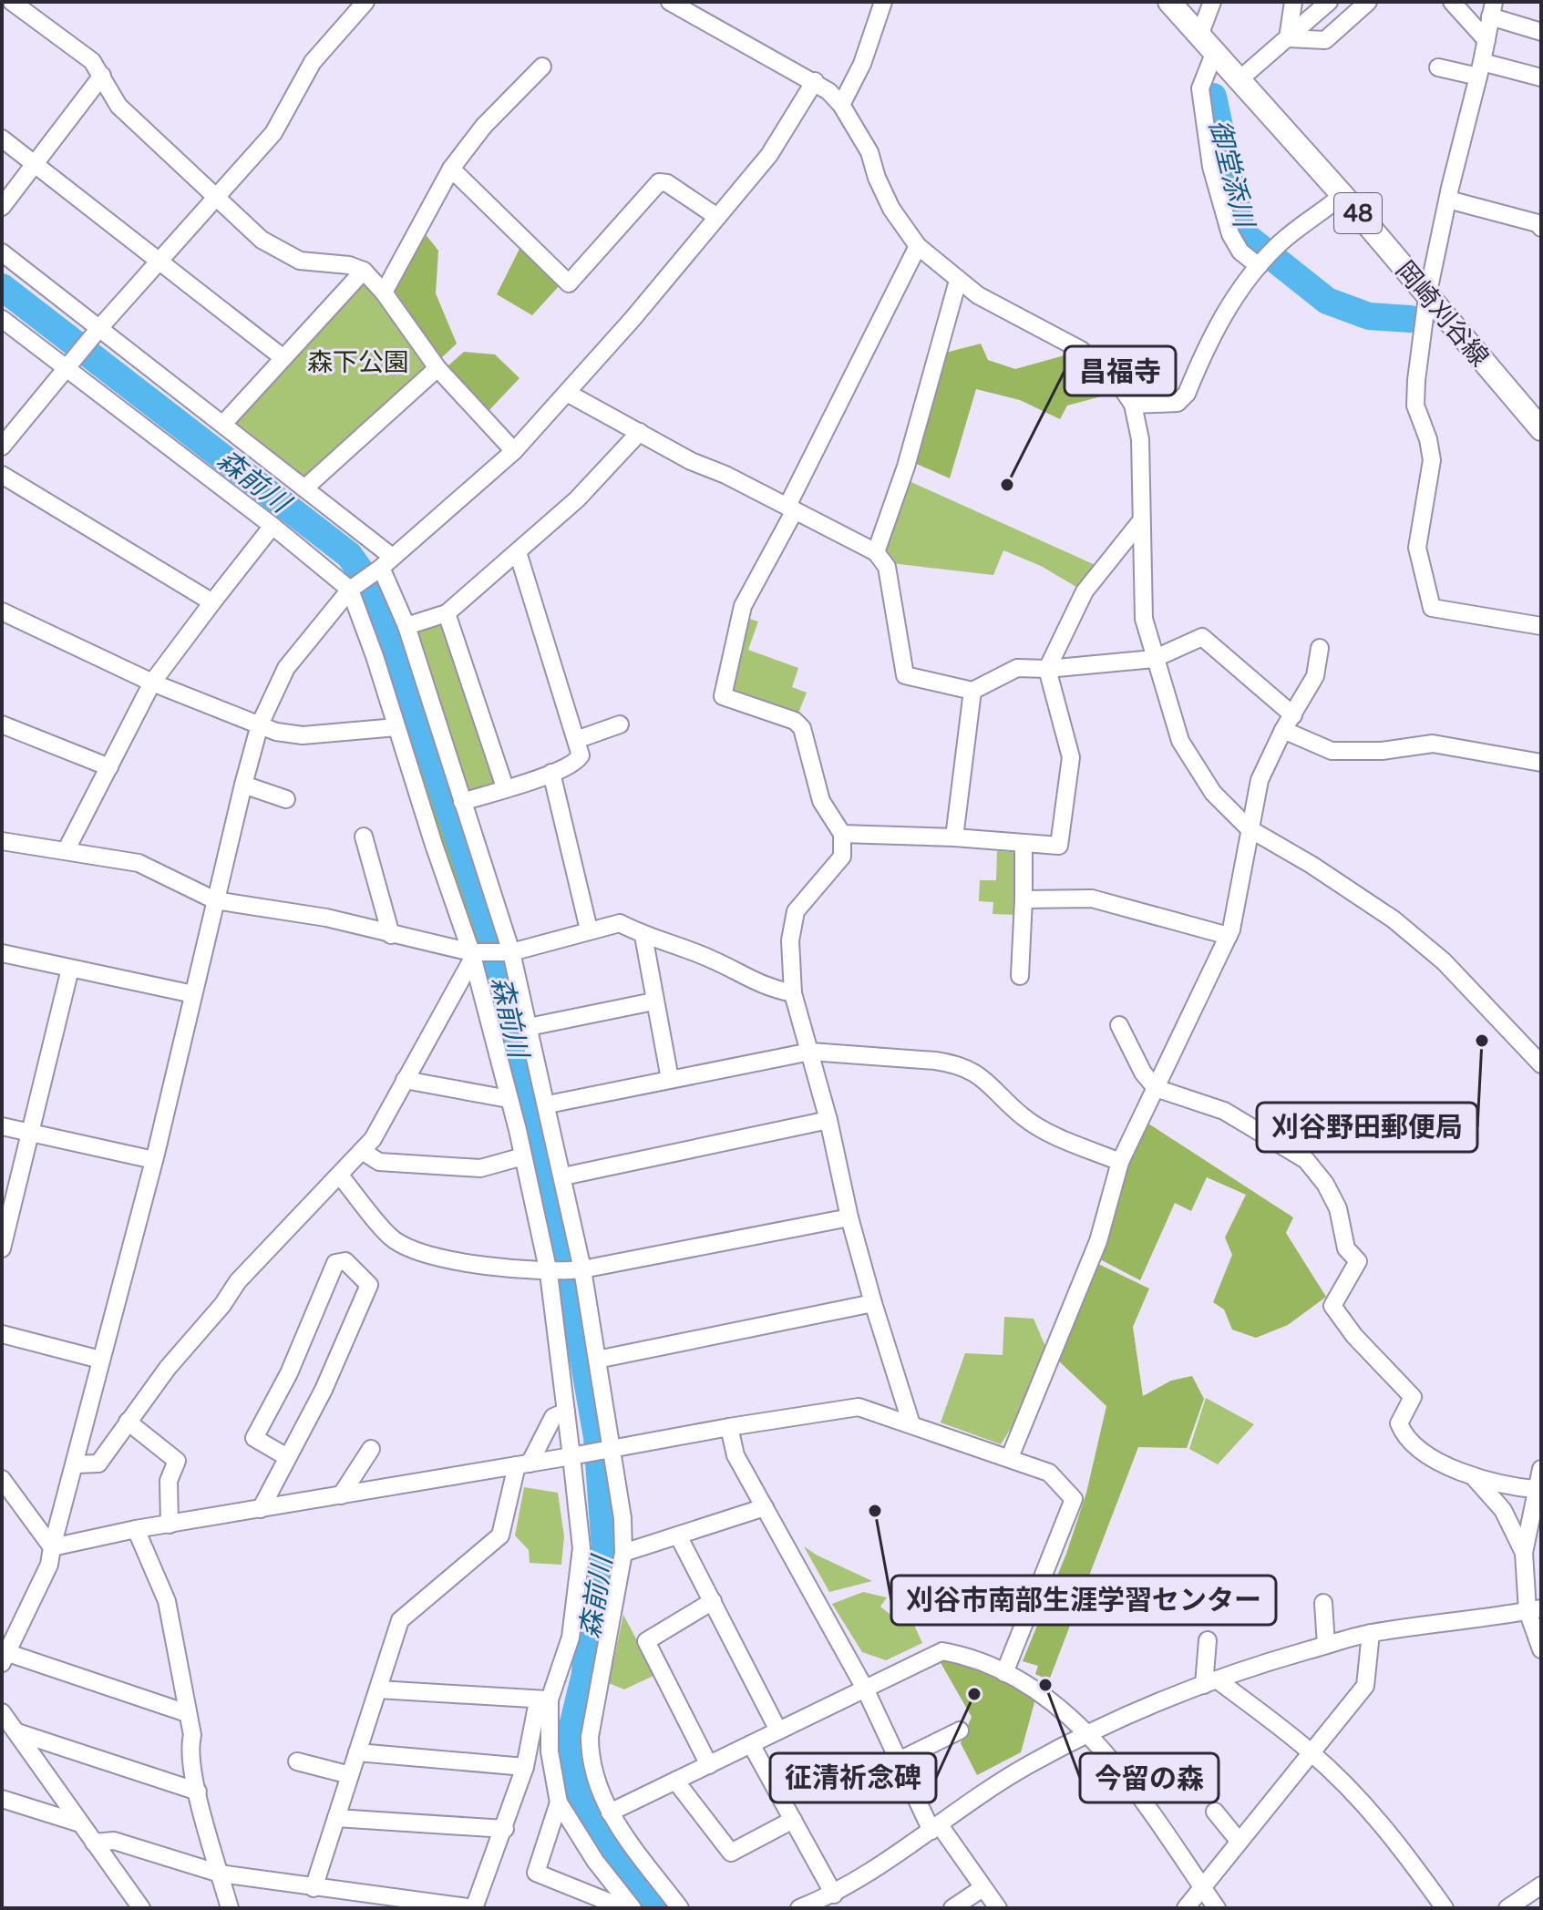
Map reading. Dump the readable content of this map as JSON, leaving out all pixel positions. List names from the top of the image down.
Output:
{
  "streets": {
    "main road": ["48", "岡崎刈谷線"]
  },
  "water": ["御堂添川", "森前川"],
  "parks": ["森下公園"],
  "places": [
    "昌福寺",
    "刈谷野田郵便局",
    "刈谷市南部生涯学習センター",
    "今留の森",
    "征清祈念碑"
  ]
}
